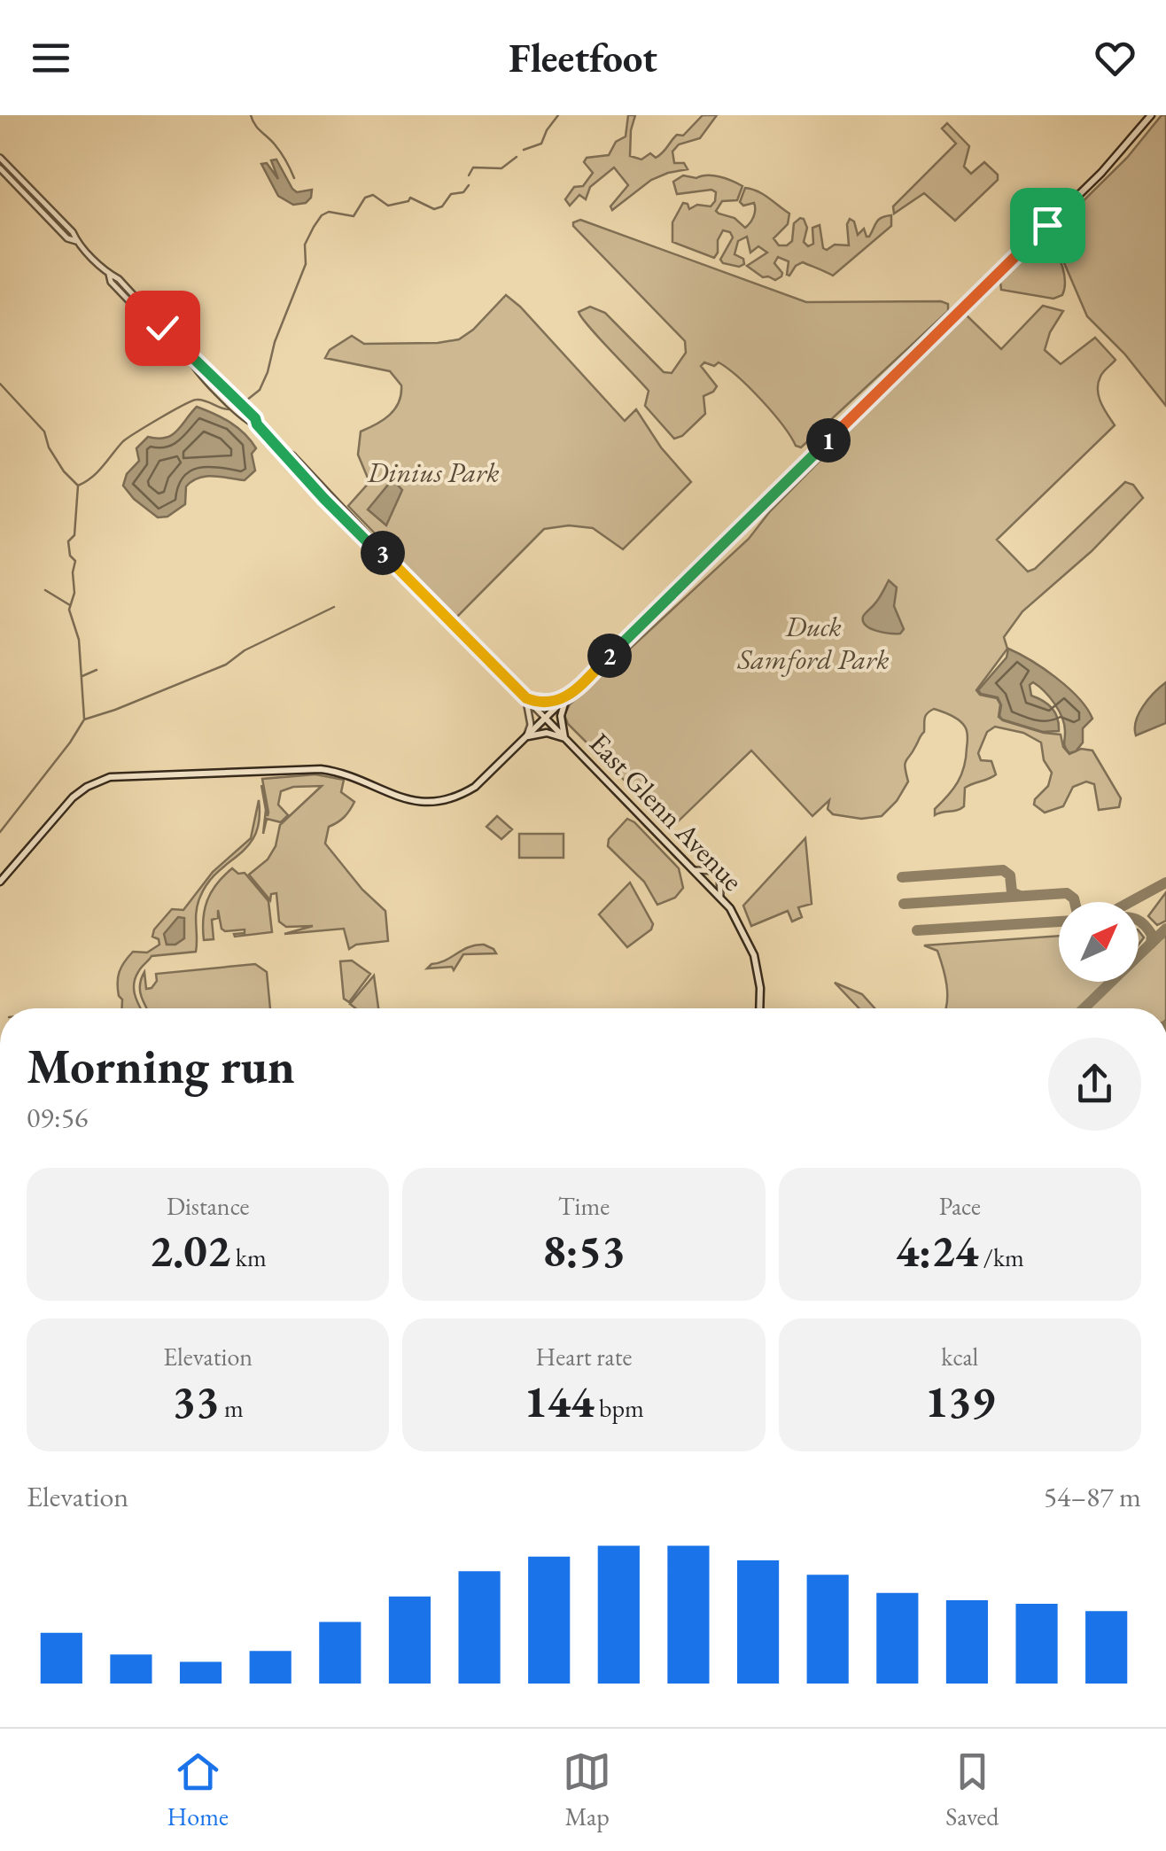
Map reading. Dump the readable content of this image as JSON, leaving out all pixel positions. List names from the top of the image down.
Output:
{
  "streets": {
    "main road": ["East Glenn Avenue"]
  },
  "parks": ["Dinius Park", "Duck Samford Park"],
  "north": "top right",
  "page": {
    "header": "Fleetfoot",
    "pins": ["1", "3", "2"],
    "heading": ["Morning run", "09:56"],
    "stats": [
      ["Distance", "2.02 km"],
      ["Time", "8:53"],
      ["Pace", "4:24 /km"],
      ["Elevation", "33 m"],
      ["Heart rate", "144 bpm"],
      ["kcal", "139"]
    ],
    "chart": ["Elevation", "54–87 m"],
    "tabs": ["Home", "Map", "Saved"]
  }
}
